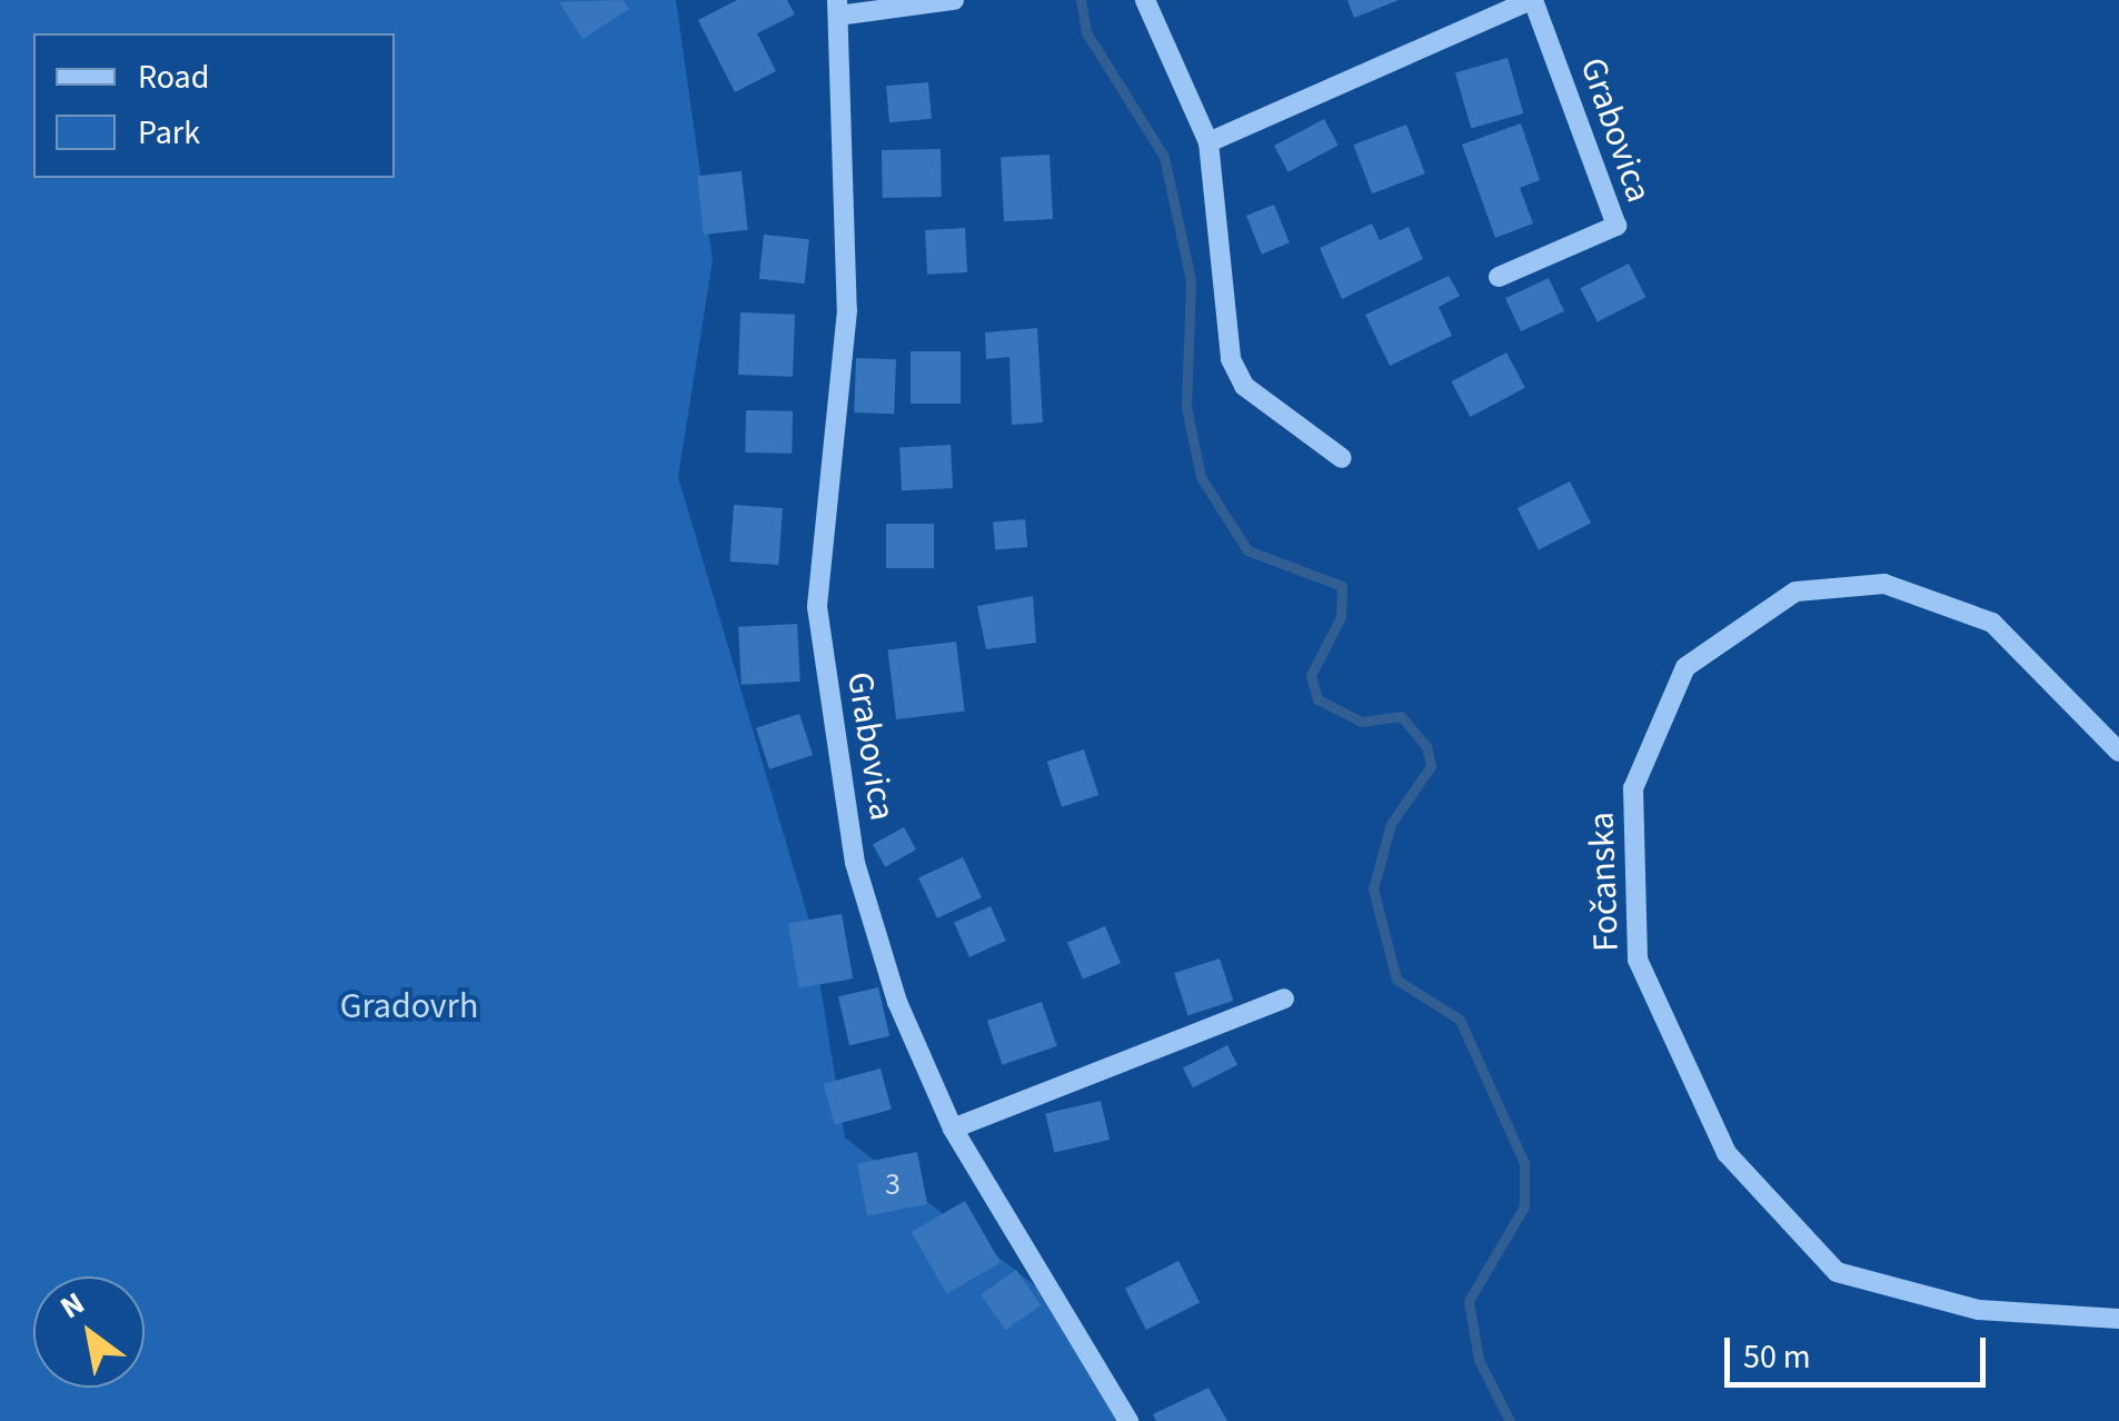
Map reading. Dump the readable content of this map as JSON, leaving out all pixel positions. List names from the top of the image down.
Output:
{
  "streets": {
    "street": ["Grabovica", "Fočanska"]
  },
  "parks": ["Gradovrh"],
  "house_numbers": ["3"],
  "legend": ["Road", "Park"],
  "scale_bar": "50 m",
  "north": "top left"
}
